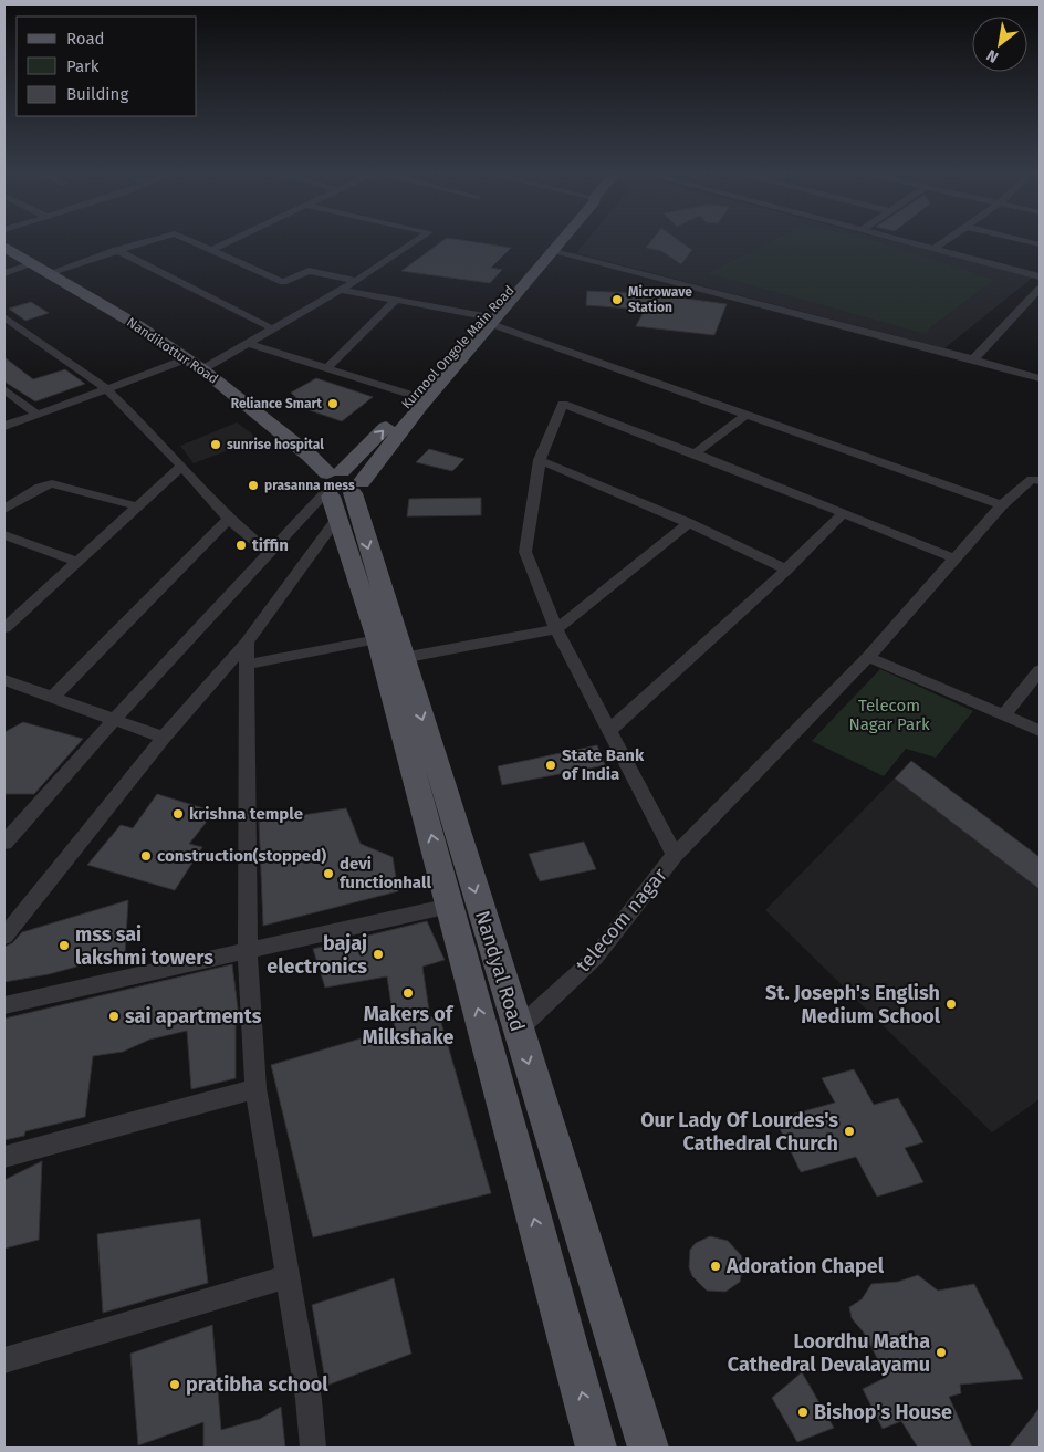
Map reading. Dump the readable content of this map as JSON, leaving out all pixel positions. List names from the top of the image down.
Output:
{
  "streets": {
    "main road": ["Kurnool Ongole Main Road", "Nandikottur Road", "Nandyal Road"],
    "street": ["telecom nagar"]
  },
  "crossings": [
    ["Kurnool Ongole Main Road", "Nandikottur Road"],
    ["Kurnool Ongole Main Road", "Nandyal Road"],
    ["Nandikottur Road", "Nandyal Road"],
    ["telecom nagar", "Nandyal Road"]
  ],
  "parks": ["Telecom Nagar Park"],
  "places": [
    "Microwave Station",
    "Reliance Smart",
    "sunrise hospital",
    "prasanna mess",
    "tiffin",
    "State Bank of India",
    "krishna temple",
    "construction(stopped)",
    "devi functionhall",
    "mss sai lakshmi towers",
    "bajaj electronics",
    "Makers of Milkshake",
    "St. Joseph's English Medium School",
    "sai apartments",
    "Our Lady Of Lourdes's Cathedral Church",
    "Adoration Chapel",
    "Loordhu Matha Cathedral Devalayamu",
    "pratibha school",
    "Bishop's House"
  ],
  "legend": ["Road", "Park", "Building"],
  "north": "bottom left"
}
